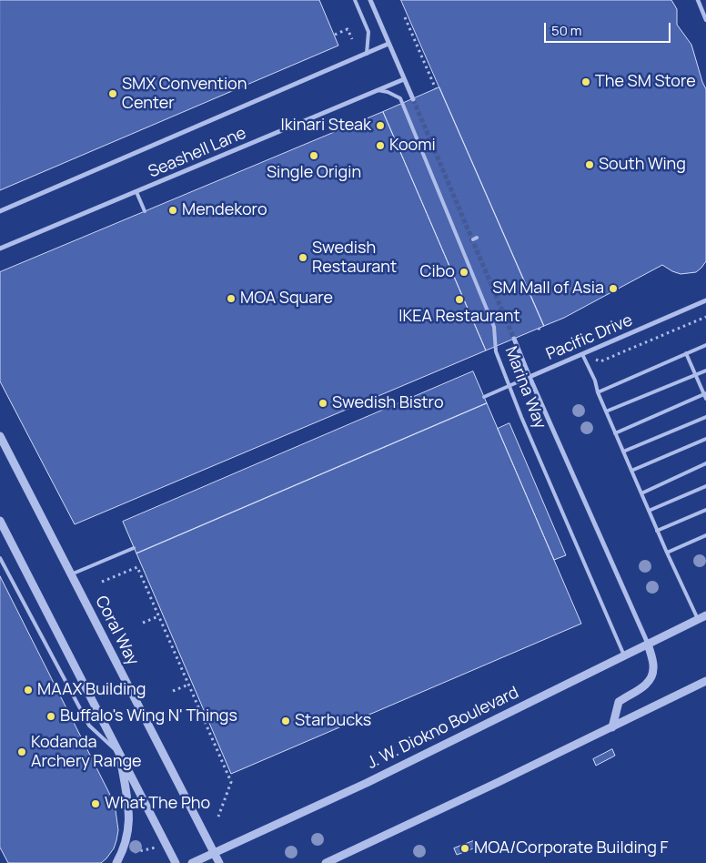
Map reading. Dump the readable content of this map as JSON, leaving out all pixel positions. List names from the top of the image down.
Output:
{
  "streets": {
    "street": [
      "Seashell Lane",
      "Pacific Drive",
      "Marina Way",
      "Coral Way",
      "J. W. Diokno Boulevard"
    ]
  },
  "crossings": [
    ["Seashell Lane", "Marina Way"],
    ["Pacific Drive", "Marina Way"],
    ["Marina Way", "J. W. Diokno Boulevard"],
    ["Coral Way", "J. W. Diokno Boulevard"]
  ],
  "places": [
    "The SM Store",
    "SMX Convention Center",
    "Ikinari Steak",
    "Koomi",
    "Single Origin",
    "South Wing",
    "Mendekoro",
    "Swedish Restaurant",
    "Cibo",
    "SM Mall of Asia",
    "MOA Square",
    "IKEA Restaurant",
    "Swedish Bistro",
    "MAAX Building",
    "Buffalo's Wing N' Things",
    "Starbucks",
    "Kodanda Archery Range",
    "What The Pho",
    "MOA/Corporate Building F"
  ],
  "scale_bar": "50 m"
}
